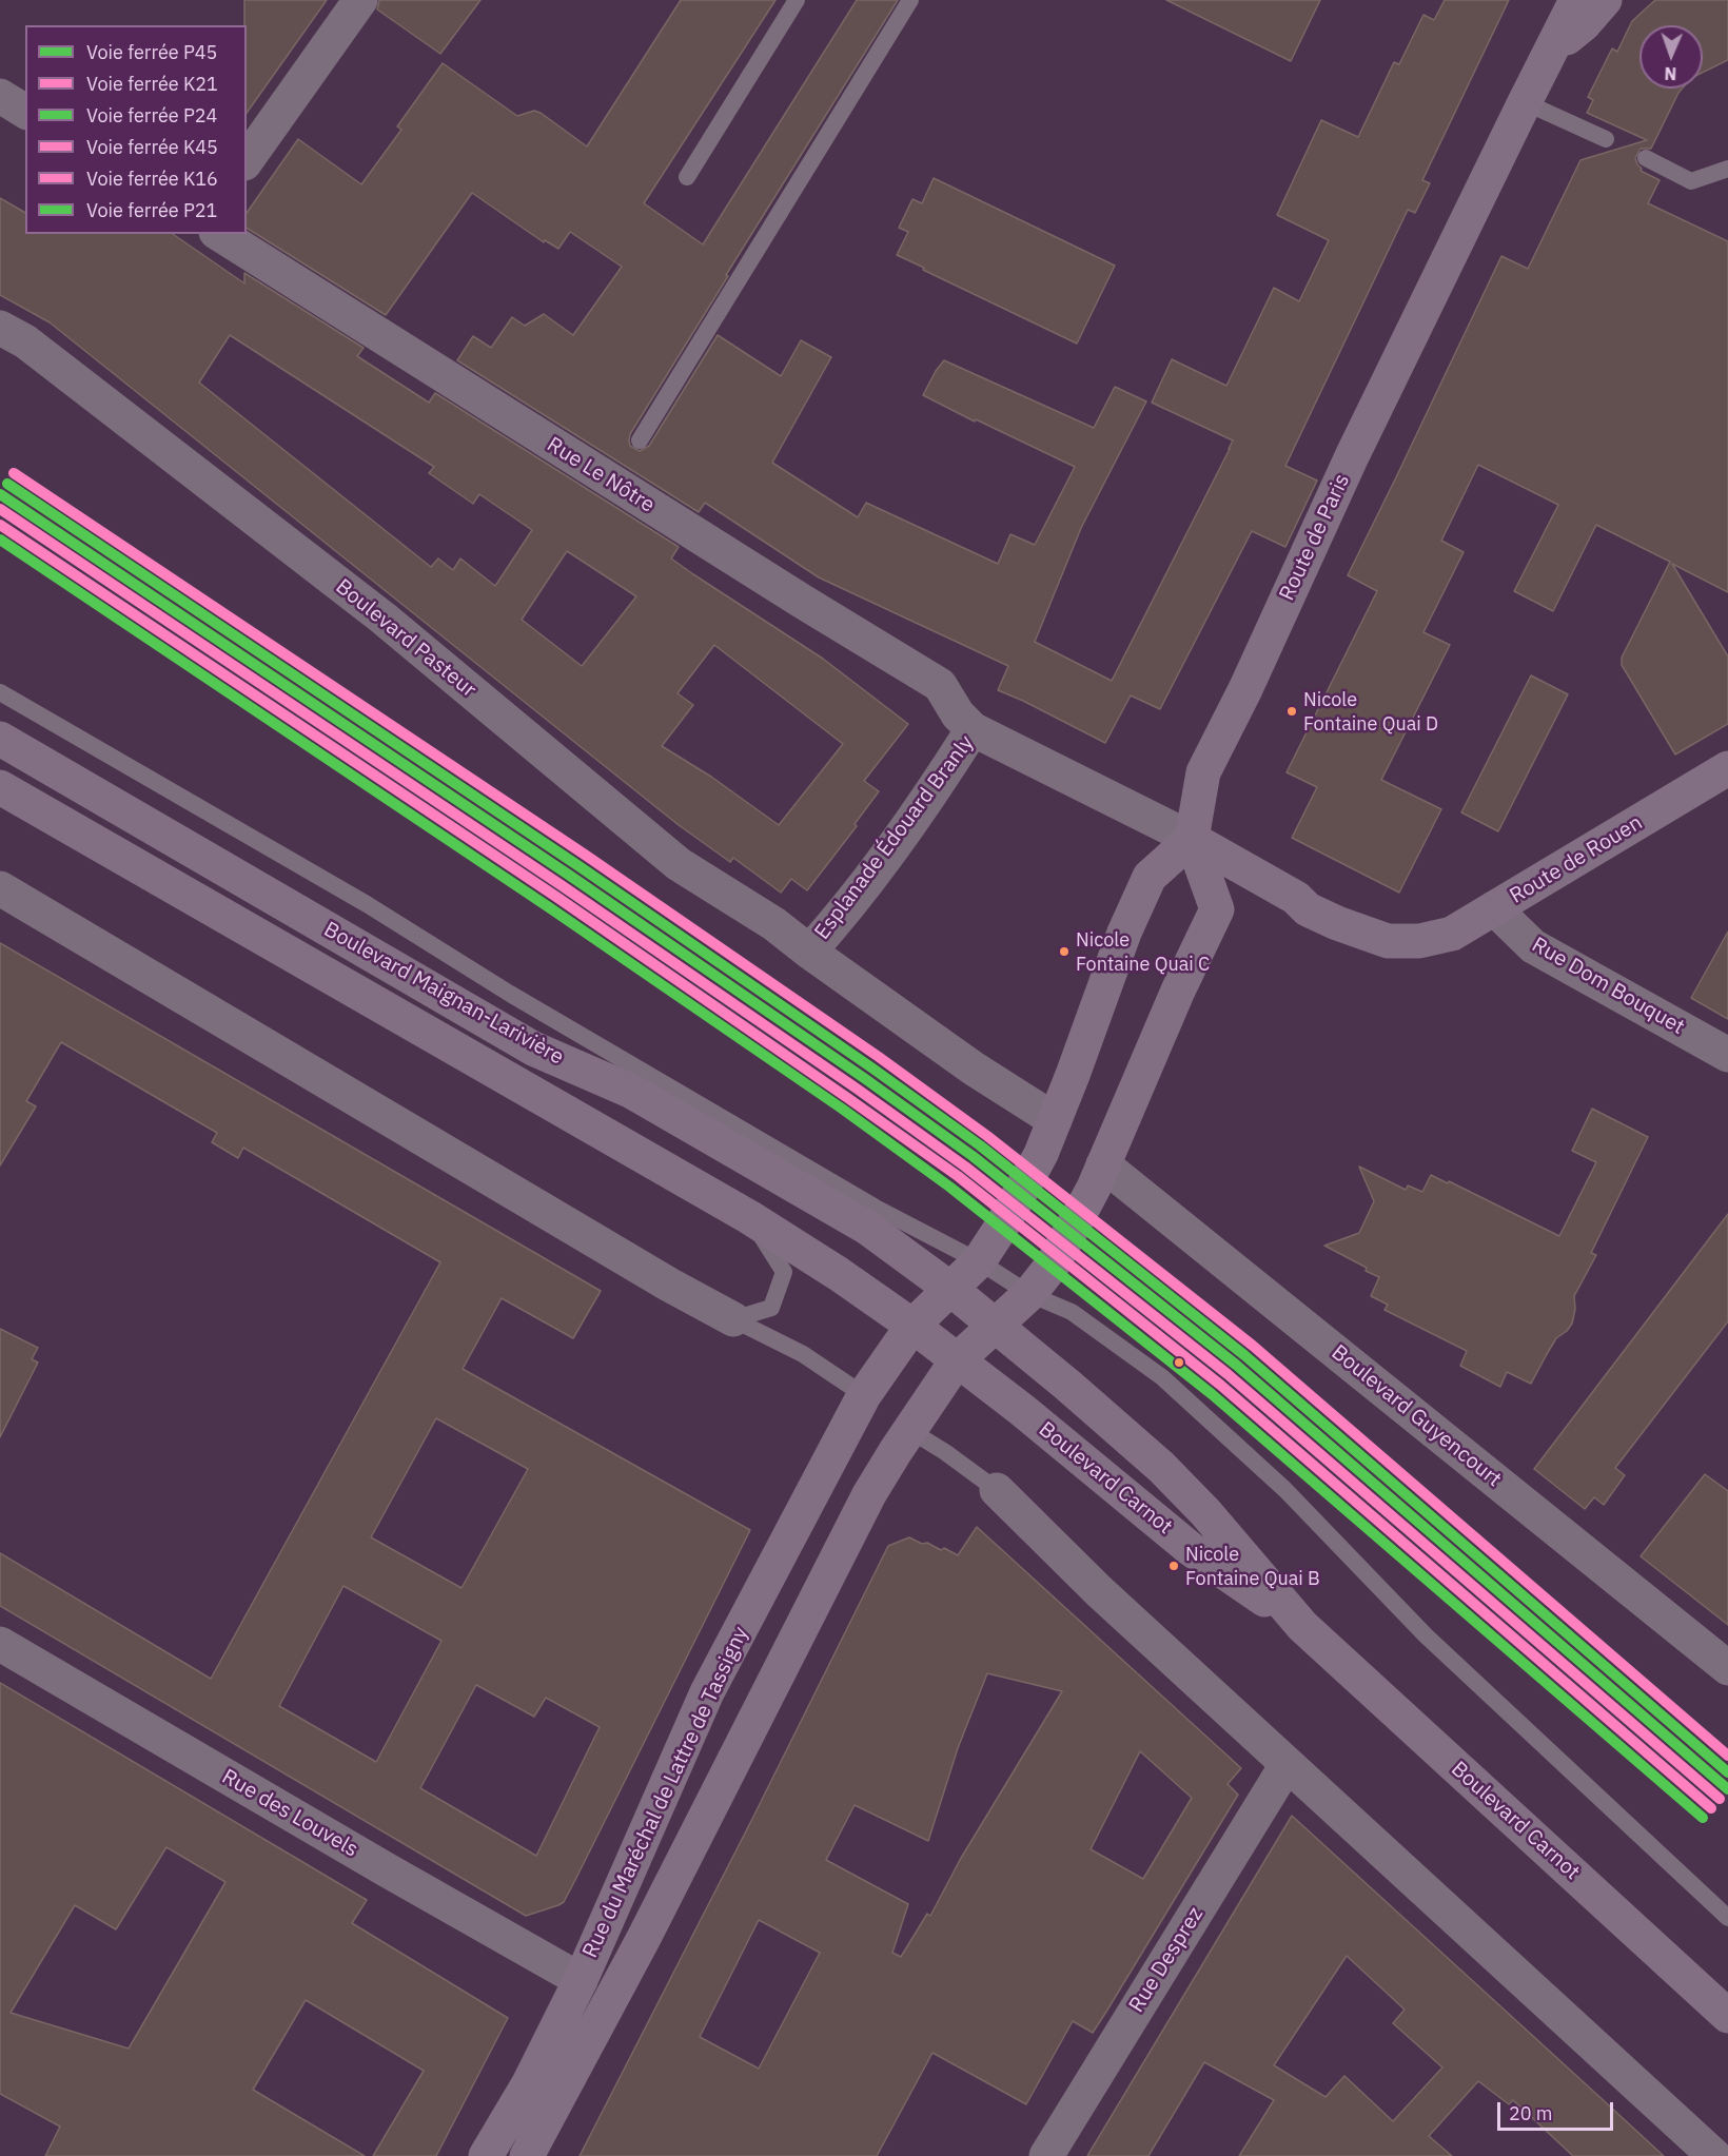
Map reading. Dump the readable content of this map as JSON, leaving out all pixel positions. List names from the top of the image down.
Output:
{
  "streets": {
    "main road": [
      "Route de Paris",
      "Esplanade Édouard Branly",
      "Route de Rouen",
      "Boulevard Maignan-Larivière",
      "Boulevard Carnot",
      "Rue du Maréchal de Lattre de Tassigny"
    ],
    "street": [
      "Rue Le Nôtre",
      "Boulevard Pasteur",
      "Rue Dom Bouquet",
      "Boulevard Guyencourt",
      "Rue des Louvels",
      "Rue Desprez"
    ]
  },
  "crossings": [
    ["Rue Le Nôtre", "Esplanade Édouard Branly"],
    ["Route de Paris", "Esplanade Édouard Branly"],
    ["Route de Paris", "Rue du Maréchal de Lattre de Tassigny"],
    ["Boulevard Pasteur", "Esplanade Édouard Branly"],
    ["Esplanade Édouard Branly", "Route de Rouen"],
    ["Esplanade Édouard Branly", "Rue du Maréchal de Lattre de Tassigny"],
    ["Route de Rouen", "Rue Dom Bouquet"],
    ["Boulevard Maignan-Larivière", "Boulevard Carnot"],
    ["Boulevard Maignan-Larivière", "Rue du Maréchal de Lattre de Tassigny"],
    ["Boulevard Guyencourt", "Rue du Maréchal de Lattre de Tassigny"],
    ["Boulevard Carnot", "Rue du Maréchal de Lattre de Tassigny"],
    ["Rue du Maréchal de Lattre de Tassigny", "Rue des Louvels"]
  ],
  "places": ["Nicole Fontaine Quai D", "Nicole Fontaine Quai C", "Nicole Fontaine Quai B"],
  "lines": [
    "rail line K16",
    "rail line P24",
    "rail line P45",
    "rail line K21",
    "rail line K45",
    "rail line P21"
  ],
  "legend": [
    "Voie ferrée P45",
    "Voie ferrée K21",
    "Voie ferrée P24",
    "Voie ferrée K45",
    "Voie ferrée K16",
    "Voie ferrée P21"
  ],
  "scale_bar": "20 m",
  "north": "bottom"
}
